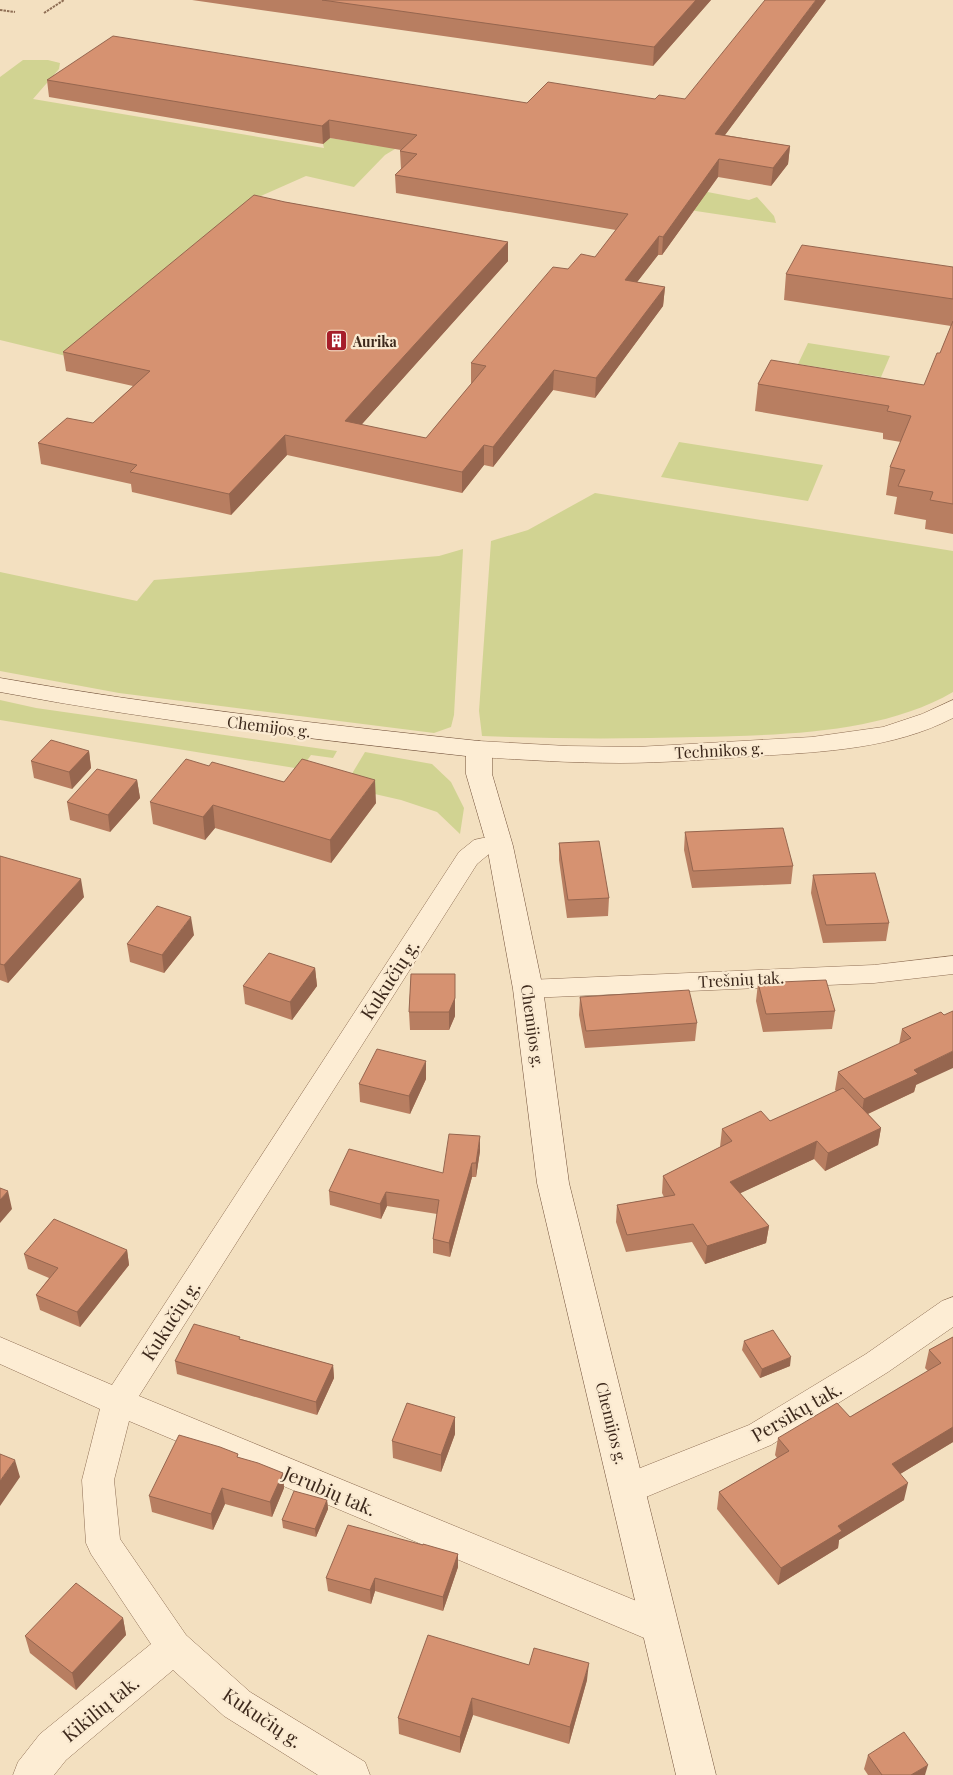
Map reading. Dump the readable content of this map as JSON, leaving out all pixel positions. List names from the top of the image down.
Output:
{
  "streets": {
    "main road": ["Chemijos g.", "Technikos g."],
    "street": [
      "Kukučių g.",
      "Trešnių tak.",
      "Persikų tak.",
      "Jerubių tak.",
      "Kikilių tak."
    ]
  },
  "crossings": [
    ["Chemijos g.", "Technikos g."],
    ["Chemijos g.", "Kukučių g."],
    ["Chemijos g.", "Trešnių tak."],
    ["Chemijos g.", "Persikų tak."],
    ["Chemijos g.", "Jerubių tak."],
    ["Kukučių g.", "Jerubių tak."],
    ["Kukučių g.", "Kikilių tak."]
  ],
  "places": {
    "building": ["Aurika"]
  }
}
